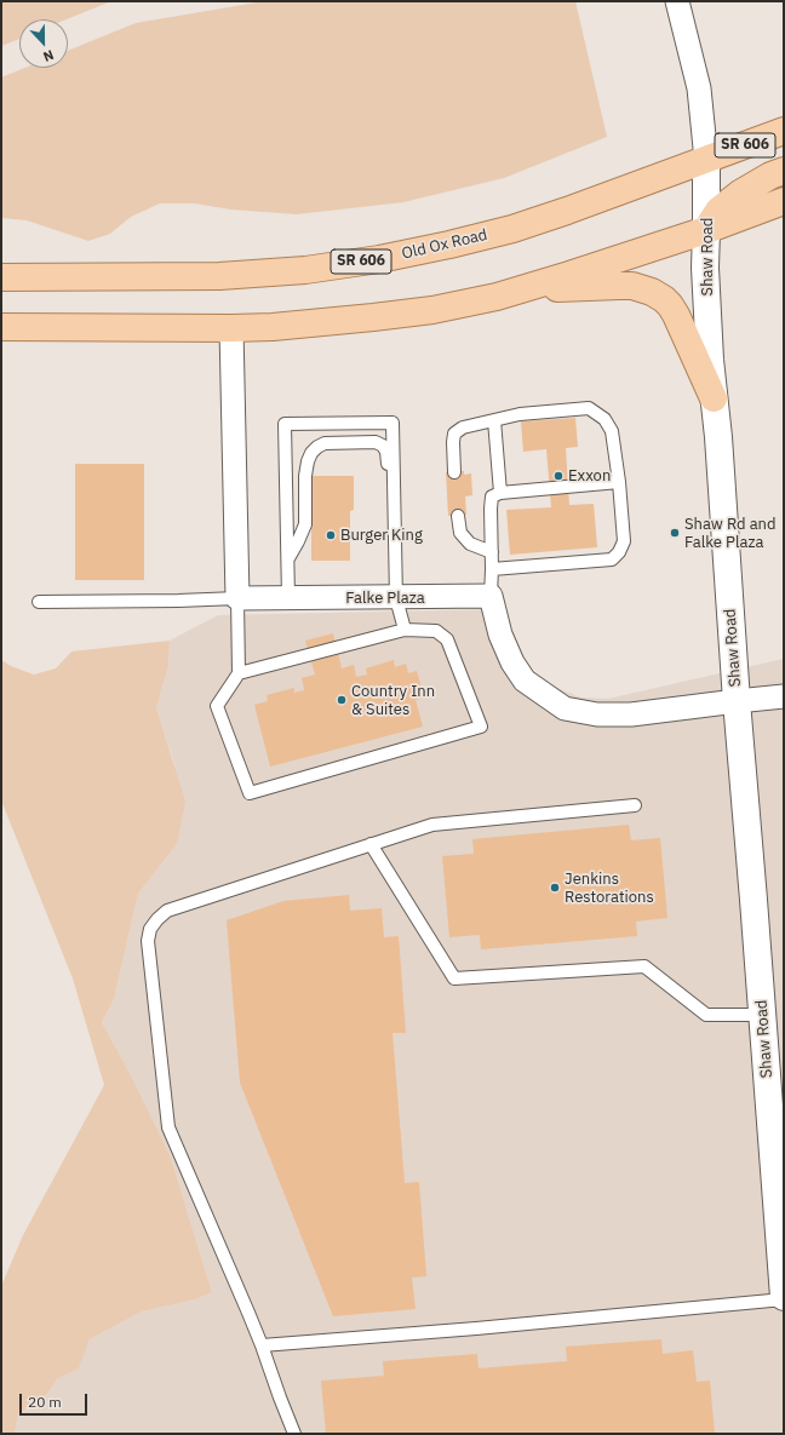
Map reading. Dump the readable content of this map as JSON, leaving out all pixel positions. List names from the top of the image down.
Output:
{
  "streets": {
    "main road": ["SR 606", "Old Ox Road", "Shaw Road"],
    "street": ["Falke Plaza"]
  },
  "crossings": [
    ["Old Ox Road", "Shaw Road"]
  ],
  "places": [
    "Exxon",
    "Shaw Rd and Falke Plaza",
    "Burger King",
    "Country Inn & Suites",
    "Jenkins Restorations"
  ],
  "scale_bar": "20 m",
  "north": "bottom"
}
